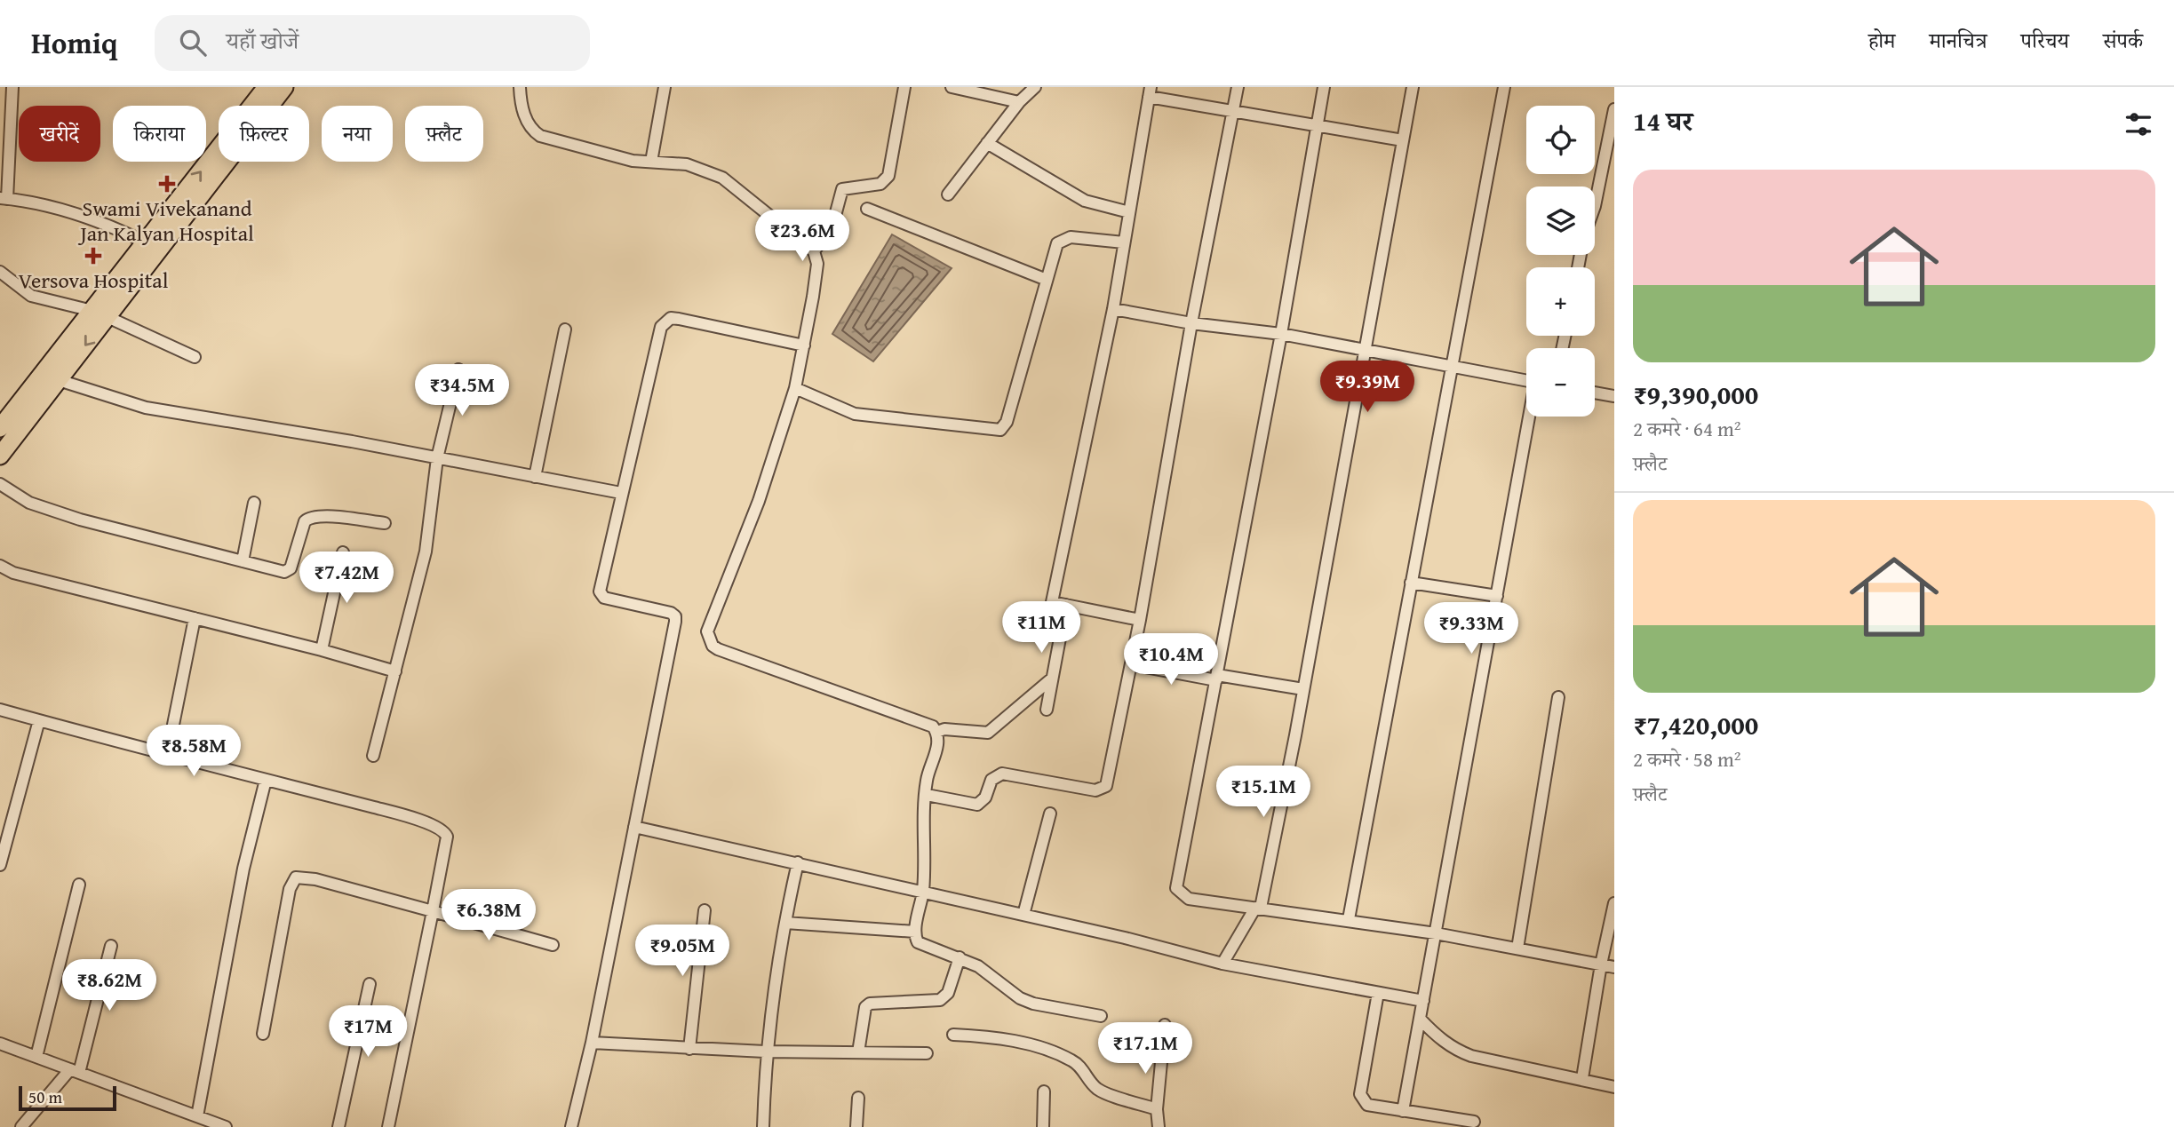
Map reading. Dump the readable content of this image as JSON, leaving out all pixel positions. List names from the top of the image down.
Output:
{
  "places": {
    "health": ["Swami Vivekanand Jan Kalyan Hospital", "Versova Hospital"]
  },
  "scale_bar": "50 m",
  "page": {
    "header": "Homiq",
    "search": "यहाँ खोजें",
    "nav": [
      "होम",
      "मानचित्र",
      "परिचय",
      "संपर्क"
    ],
    "heading": "14 घर",
    "map_buttons": ["+", "−"],
    "chip": [
      "खरीदें",
      "किराया",
      "फ़िल्टर",
      "नया",
      "फ़्लैट"
    ],
    "list": [
      {
        "name": "₹9,390,000",
        "note": "2 कमरे · 64 m² · फ़्लैट"
      },
      {
        "name": "₹7,420,000",
        "note": "2 कमरे · 58 m² · फ़्लैट"
      }
    ],
    "price": [
      "₹23.6M",
      "₹9.39M",
      "₹34.5M",
      "₹7.42M",
      "₹11M",
      "₹9.33M",
      "₹10.4M",
      "₹8.58M",
      "₹15.1M",
      "₹6.38M",
      "₹9.05M",
      "₹8.62M",
      "₹17M",
      "₹17.1M"
    ],
    "scale": "50 m"
  }
}
